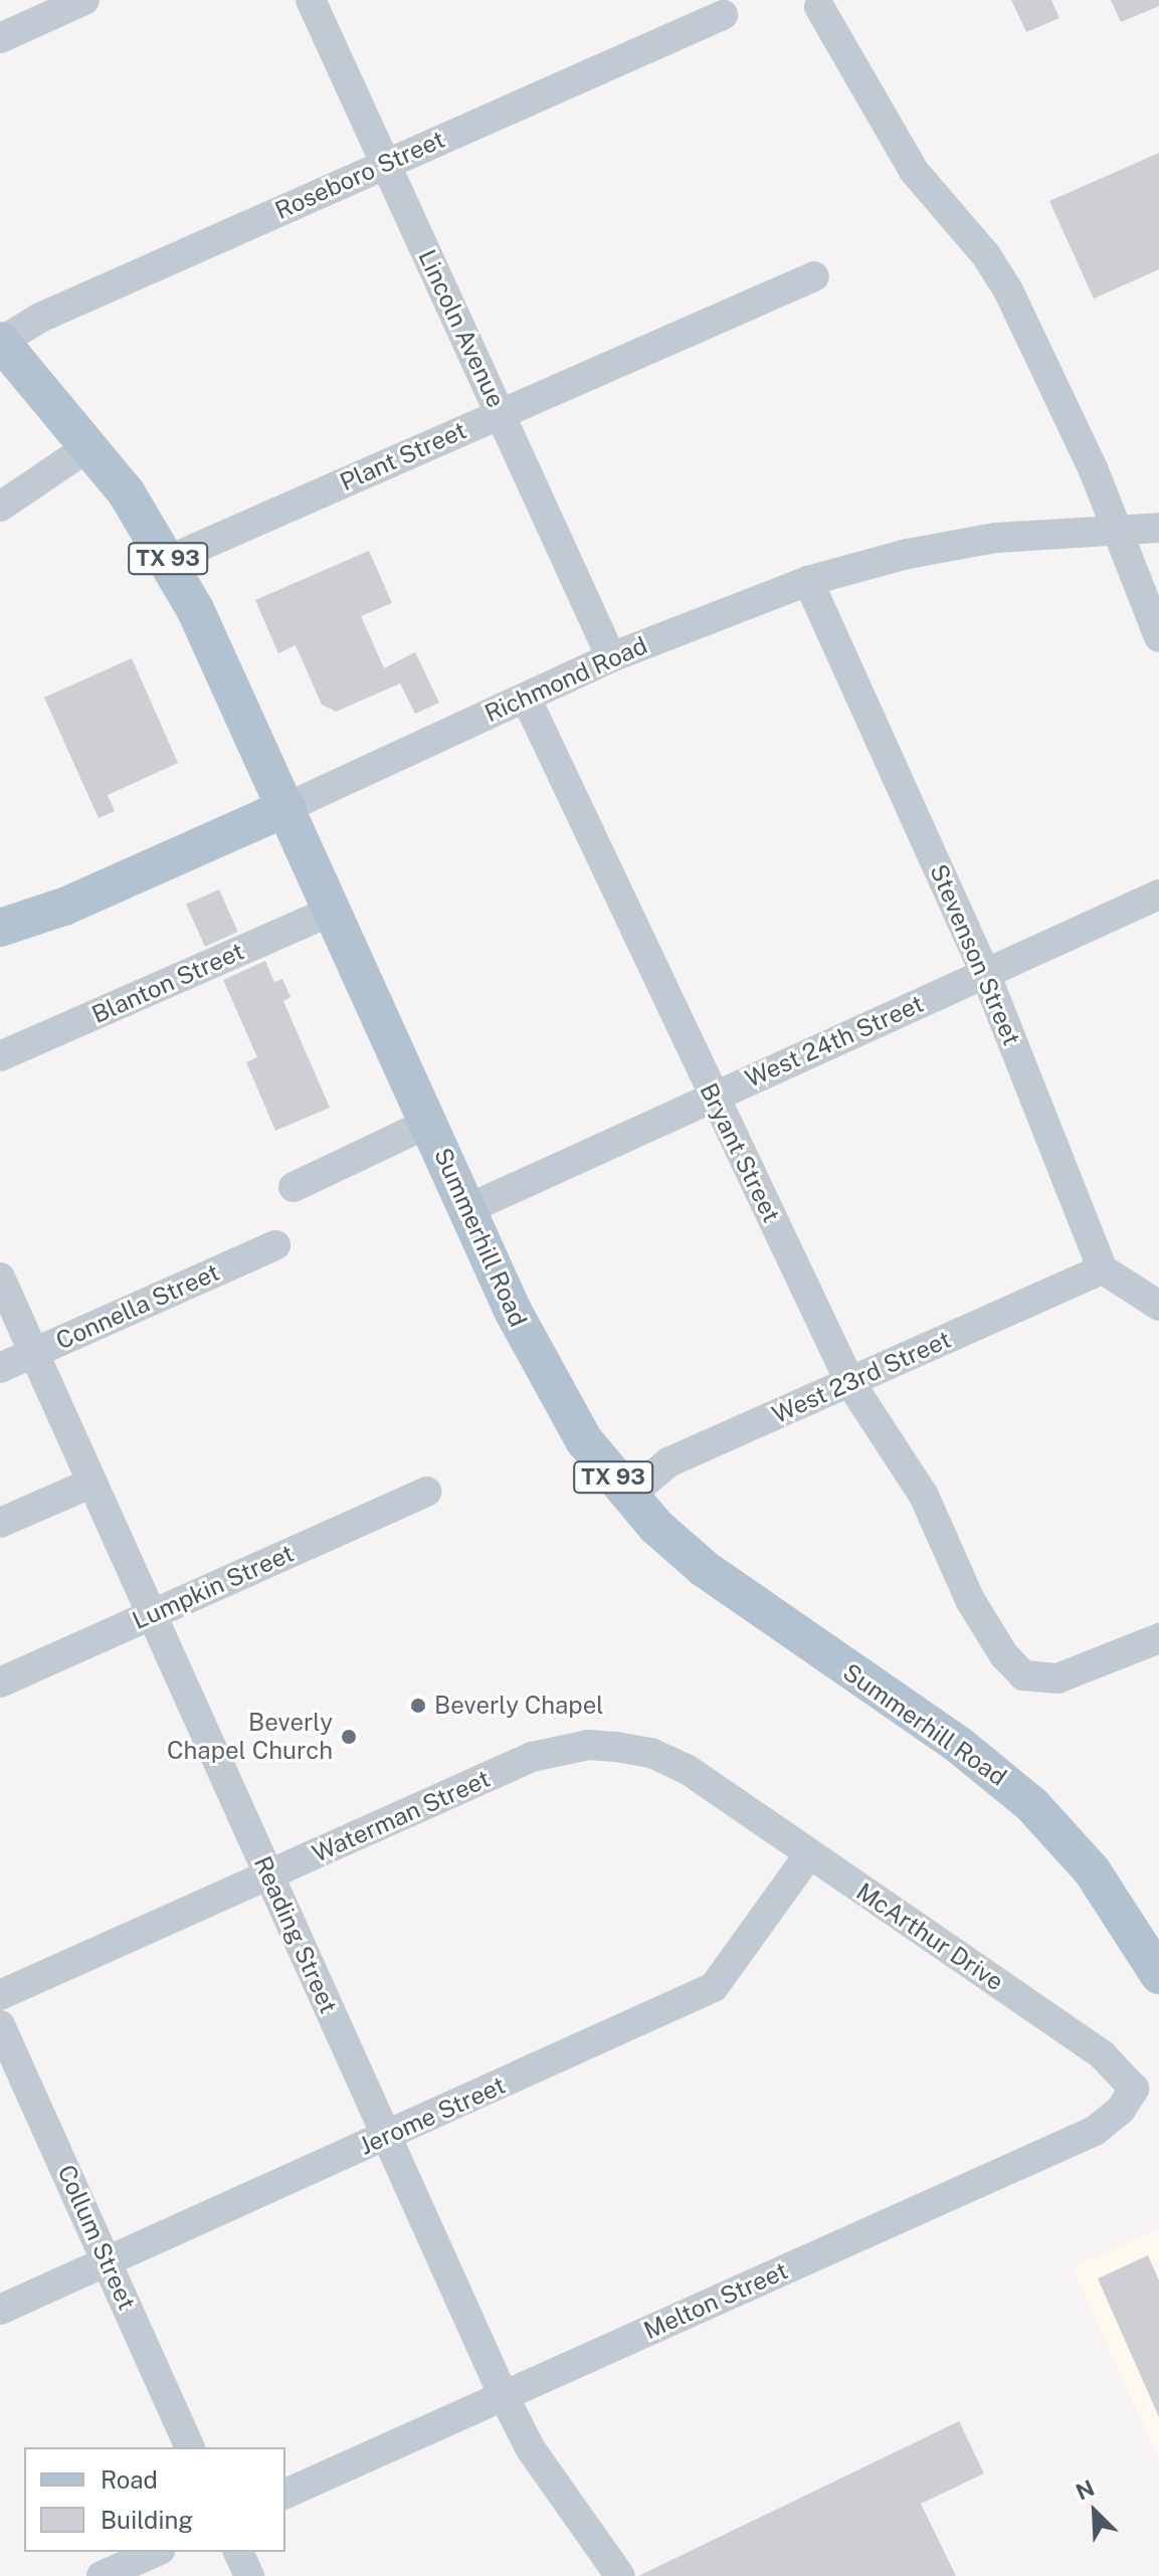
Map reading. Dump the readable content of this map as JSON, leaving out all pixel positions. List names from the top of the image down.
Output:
{
  "streets": {
    "main road": ["TX 93", "Richmond Road", "Summerhill Road"],
    "street": [
      "Roseboro Street",
      "Lincoln Avenue",
      "Plant Street",
      "Stevenson Street",
      "Blanton Street",
      "West 24th Street",
      "Bryant Street",
      "Connella Street",
      "West 23rd Street",
      "Lumpkin Street",
      "Waterman Street",
      "Reading Street",
      "McArthur Drive",
      "Jerome Street",
      "Collum Street",
      "Melton Street"
    ]
  },
  "crossings": [
    ["Roseboro Street", "Lincoln Avenue"],
    ["Roseboro Street", "Summerhill Road"],
    ["Lincoln Avenue", "Plant Street"],
    ["Lincoln Avenue", "Richmond Road"],
    ["Plant Street", "Summerhill Road"],
    ["Richmond Road", "Stevenson Street"],
    ["Richmond Road", "Bryant Street"],
    ["Richmond Road", "Summerhill Road"],
    ["Stevenson Street", "West 24th Street"],
    ["Stevenson Street", "West 23rd Street"],
    ["Blanton Street", "Summerhill Road"],
    ["West 24th Street", "Bryant Street"],
    ["West 24th Street", "Summerhill Road"],
    ["Bryant Street", "West 23rd Street"],
    ["Summerhill Road", "West 23rd Street"],
    ["Connella Street", "Reading Street"],
    ["Lumpkin Street", "Reading Street"],
    ["Waterman Street", "Reading Street"],
    ["Waterman Street", "McArthur Drive"],
    ["Reading Street", "Jerome Street"],
    ["Reading Street", "Melton Street"],
    ["McArthur Drive", "Jerome Street"],
    ["McArthur Drive", "Melton Street"],
    ["Jerome Street", "Collum Street"]
  ],
  "places": ["Beverly Chapel", "Beverly Chapel Church"],
  "legend": ["Road", "Building"],
  "north": "top left"
}
